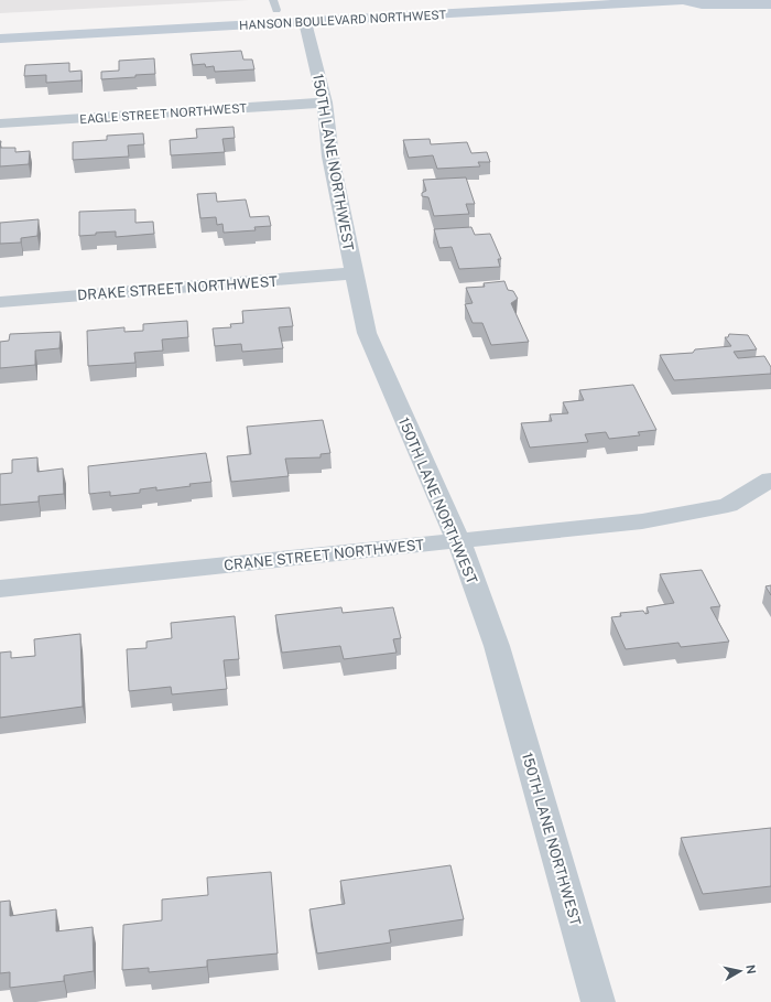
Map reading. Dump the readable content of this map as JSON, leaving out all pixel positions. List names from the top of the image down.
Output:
{
  "streets": {
    "main road": ["HANSON BOULEVARD NORTHWEST"],
    "street": [
      "EAGLE STREET NORTHWEST",
      "150TH LANE NORTHWEST",
      "DRAKE STREET NORTHWEST",
      "CRANE STREET NORTHWEST"
    ]
  },
  "crossings": [
    ["HANSON BOULEVARD NORTHWEST", "150TH LANE NORTHWEST"],
    ["EAGLE STREET NORTHWEST", "150TH LANE NORTHWEST"],
    ["150TH LANE NORTHWEST", "DRAKE STREET NORTHWEST"],
    ["150TH LANE NORTHWEST", "CRANE STREET NORTHWEST"]
  ],
  "north": "right"
}
